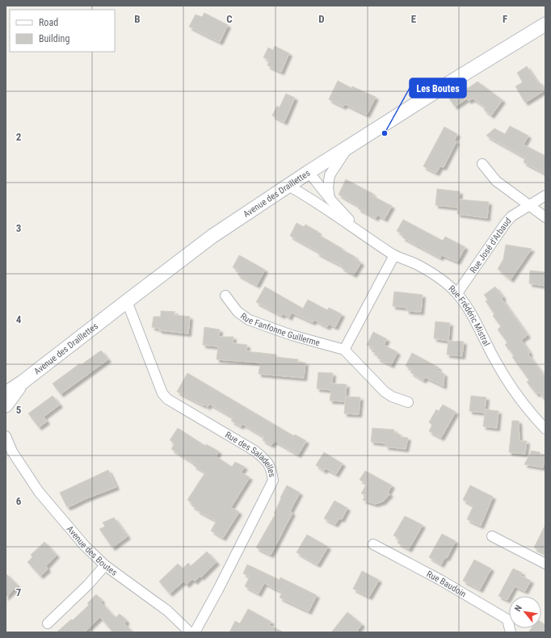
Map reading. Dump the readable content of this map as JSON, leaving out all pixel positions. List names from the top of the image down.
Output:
{
  "streets": {
    "street": [
      "Avenue des Draillettes",
      "Rue José d'Arbaud",
      "Rue Frédéric Mistral",
      "Rue Fanfonne Guillerme",
      "Rue des Saladelles",
      "Avenue des Boutes",
      "Rue Baudoin"
    ]
  },
  "crossings": [
    ["Avenue des Draillettes", "Rue Frédéric Mistral"],
    ["Avenue des Draillettes", "Rue des Saladelles"],
    ["Rue José d'Arbaud", "Rue Frédéric Mistral"]
  ],
  "places": ["Les Boutes"],
  "legend": ["Road", "Building"],
  "north": "top left",
  "grid": {
    "columns": [
      "B",
      "C",
      "D",
      "E",
      "F"
    ],
    "rows": [
      "2",
      "3",
      "4",
      "5",
      "6",
      "7"
    ]
  }
}
